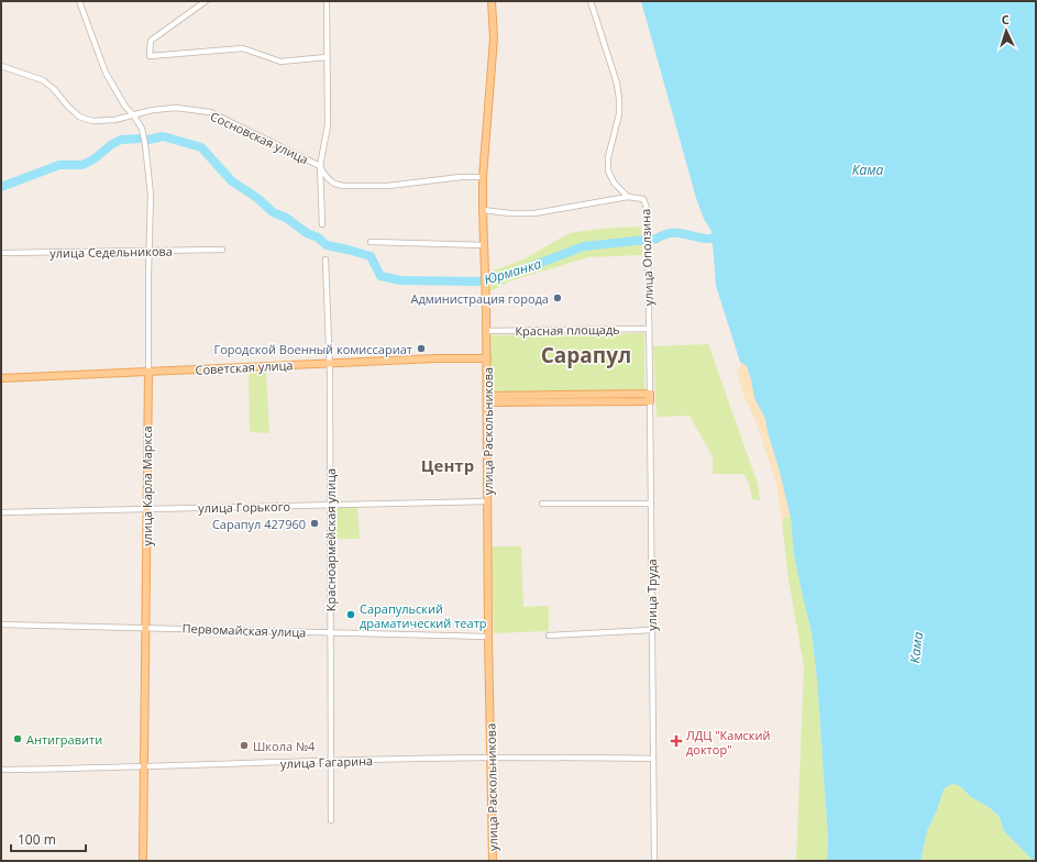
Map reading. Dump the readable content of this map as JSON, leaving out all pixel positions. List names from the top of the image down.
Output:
{
  "streets": {
    "main road": [
      "Советская улица",
      "улица Раскольникова",
      "улица Карла Маркса",
      "улица Труда"
    ],
    "street": [
      "Сосновская улица",
      "улица Седельникова",
      "улица Оползина",
      "Красная площадь",
      "улица Горького",
      "Красноармейская улица",
      "Первомайская улица",
      "улица Гагарина"
    ]
  },
  "crossings": [
    ["Сосновская улица", "улица Раскольникова"],
    ["Сосновская улица", "улица Карла Маркса"],
    ["улица Седельникова", "улица Карла Маркса"],
    ["улица Оползина", "Красная площадь"],
    ["улица Оползина", "улица Труда"],
    ["Красная площадь", "улица Раскольникова"],
    ["Красная площадь", "улица Труда"],
    ["Советская улица", "улица Раскольникова"],
    ["Советская улица", "улица Карла Маркса"],
    ["Советская улица", "Красноармейская улица"],
    ["улица Раскольникова", "улица Горького"],
    ["улица Раскольникова", "Первомайская улица"],
    ["улица Раскольникова", "улица Гагарина"],
    ["улица Карла Маркса", "улица Горького"],
    ["улица Карла Маркса", "Первомайская улица"],
    ["улица Карла Маркса", "улица Гагарина"],
    ["улица Горького", "Красноармейская улица"],
    ["Красноармейская улица", "Первомайская улица"],
    ["Красноармейская улица", "улица Гагарина"],
    ["улица Труда", "улица Гагарина"]
  ],
  "districts": ["Сарапул", "Центр"],
  "water": ["Кама", "Юрманка"],
  "places": {
    "other": [
      "Администрация города",
      "Городской Военный комиссариат",
      "Сарапул 427960",
      "Сарапульский драматический театр",
      "Антигравити",
      "Школа №4"
    ],
    "health": ["ЛДЦ \"Камский доктор\""]
  },
  "scale_bar": "100 m",
  "north": "top"
}
